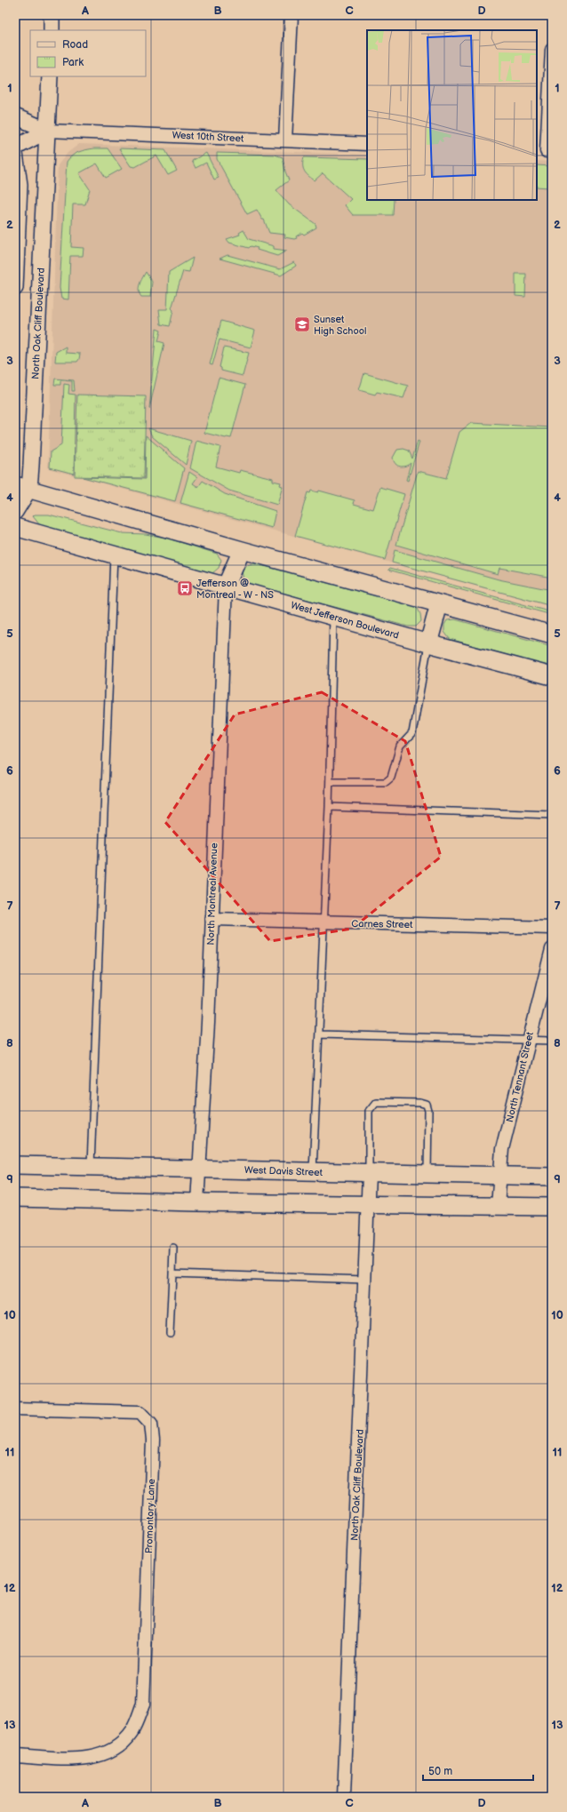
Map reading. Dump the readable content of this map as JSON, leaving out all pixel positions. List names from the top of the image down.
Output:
{
  "streets": {
    "main road": ["West Jefferson Boulevard", "West Davis Street"],
    "street": [
      "West 10th Street",
      "North Oak Cliff Boulevard",
      "North Montreal Avenue",
      "Carnes Street",
      "North Tennant Street",
      "Promontory Lane"
    ]
  },
  "crossings": [
    ["West 10th Street", "North Oak Cliff Boulevard"],
    ["North Oak Cliff Boulevard", "West Davis Street"],
    ["West Jefferson Boulevard", "North Montreal Avenue"],
    ["North Montreal Avenue", "Carnes Street"],
    ["North Montreal Avenue", "West Davis Street"],
    ["North Tennant Street", "West Davis Street"]
  ],
  "places": {
    "school or university": ["Sunset High School"],
    "bus stop": ["Jefferson @ Montreal - W - NS"]
  },
  "legend": ["Road", "Park"],
  "scale_bar": "50 m",
  "grid": {
    "columns": [
      "A",
      "B",
      "C",
      "D"
    ],
    "rows": [
      "1",
      "2",
      "3",
      "4",
      "5",
      "6",
      "7",
      "8",
      "9",
      "10",
      "11",
      "12",
      "13"
    ]
  }
}
